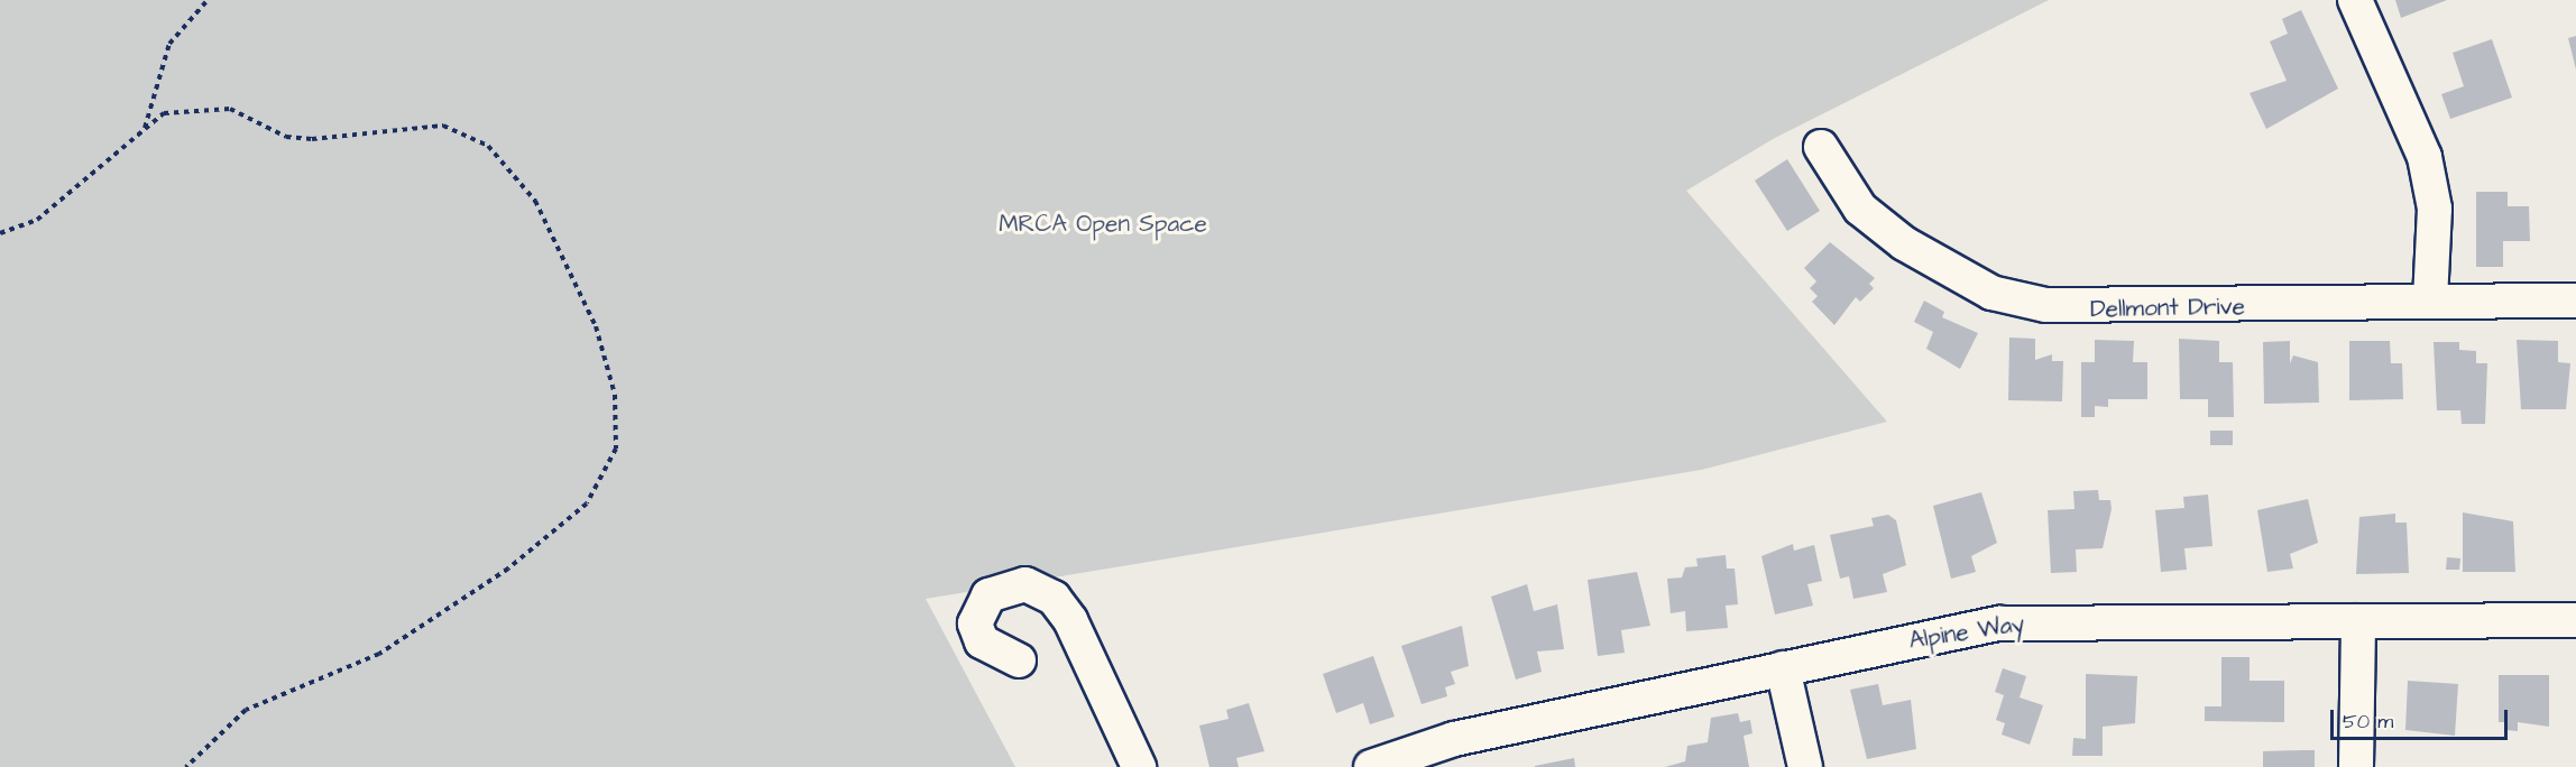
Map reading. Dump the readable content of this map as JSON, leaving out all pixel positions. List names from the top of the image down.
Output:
{
  "streets": {
    "street": ["Dellmont Drive", "Alpine Way"]
  },
  "parks": ["MRCA Open Space"],
  "scale_bar": "50 m"
}
